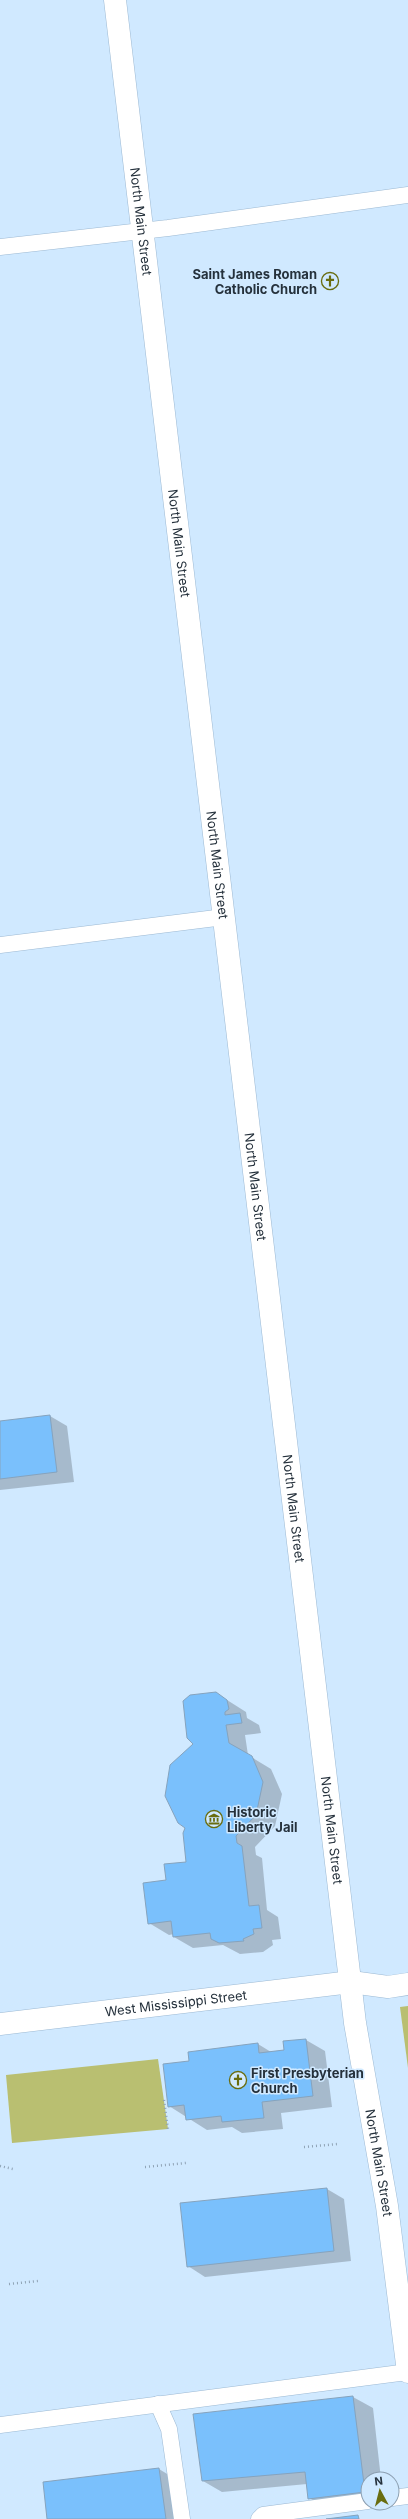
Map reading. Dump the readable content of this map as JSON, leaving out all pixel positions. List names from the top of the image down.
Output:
{
  "streets": {
    "street": ["North Main Street", "West Mississippi Street"]
  },
  "crossings": [
    ["North Main Street", "West Mississippi Street"]
  ],
  "places": {
    "church": ["Saint James Roman Catholic Church", "First Presbyterian Church"],
    "museum": ["Historic Liberty Jail"]
  },
  "north": "top"
}
